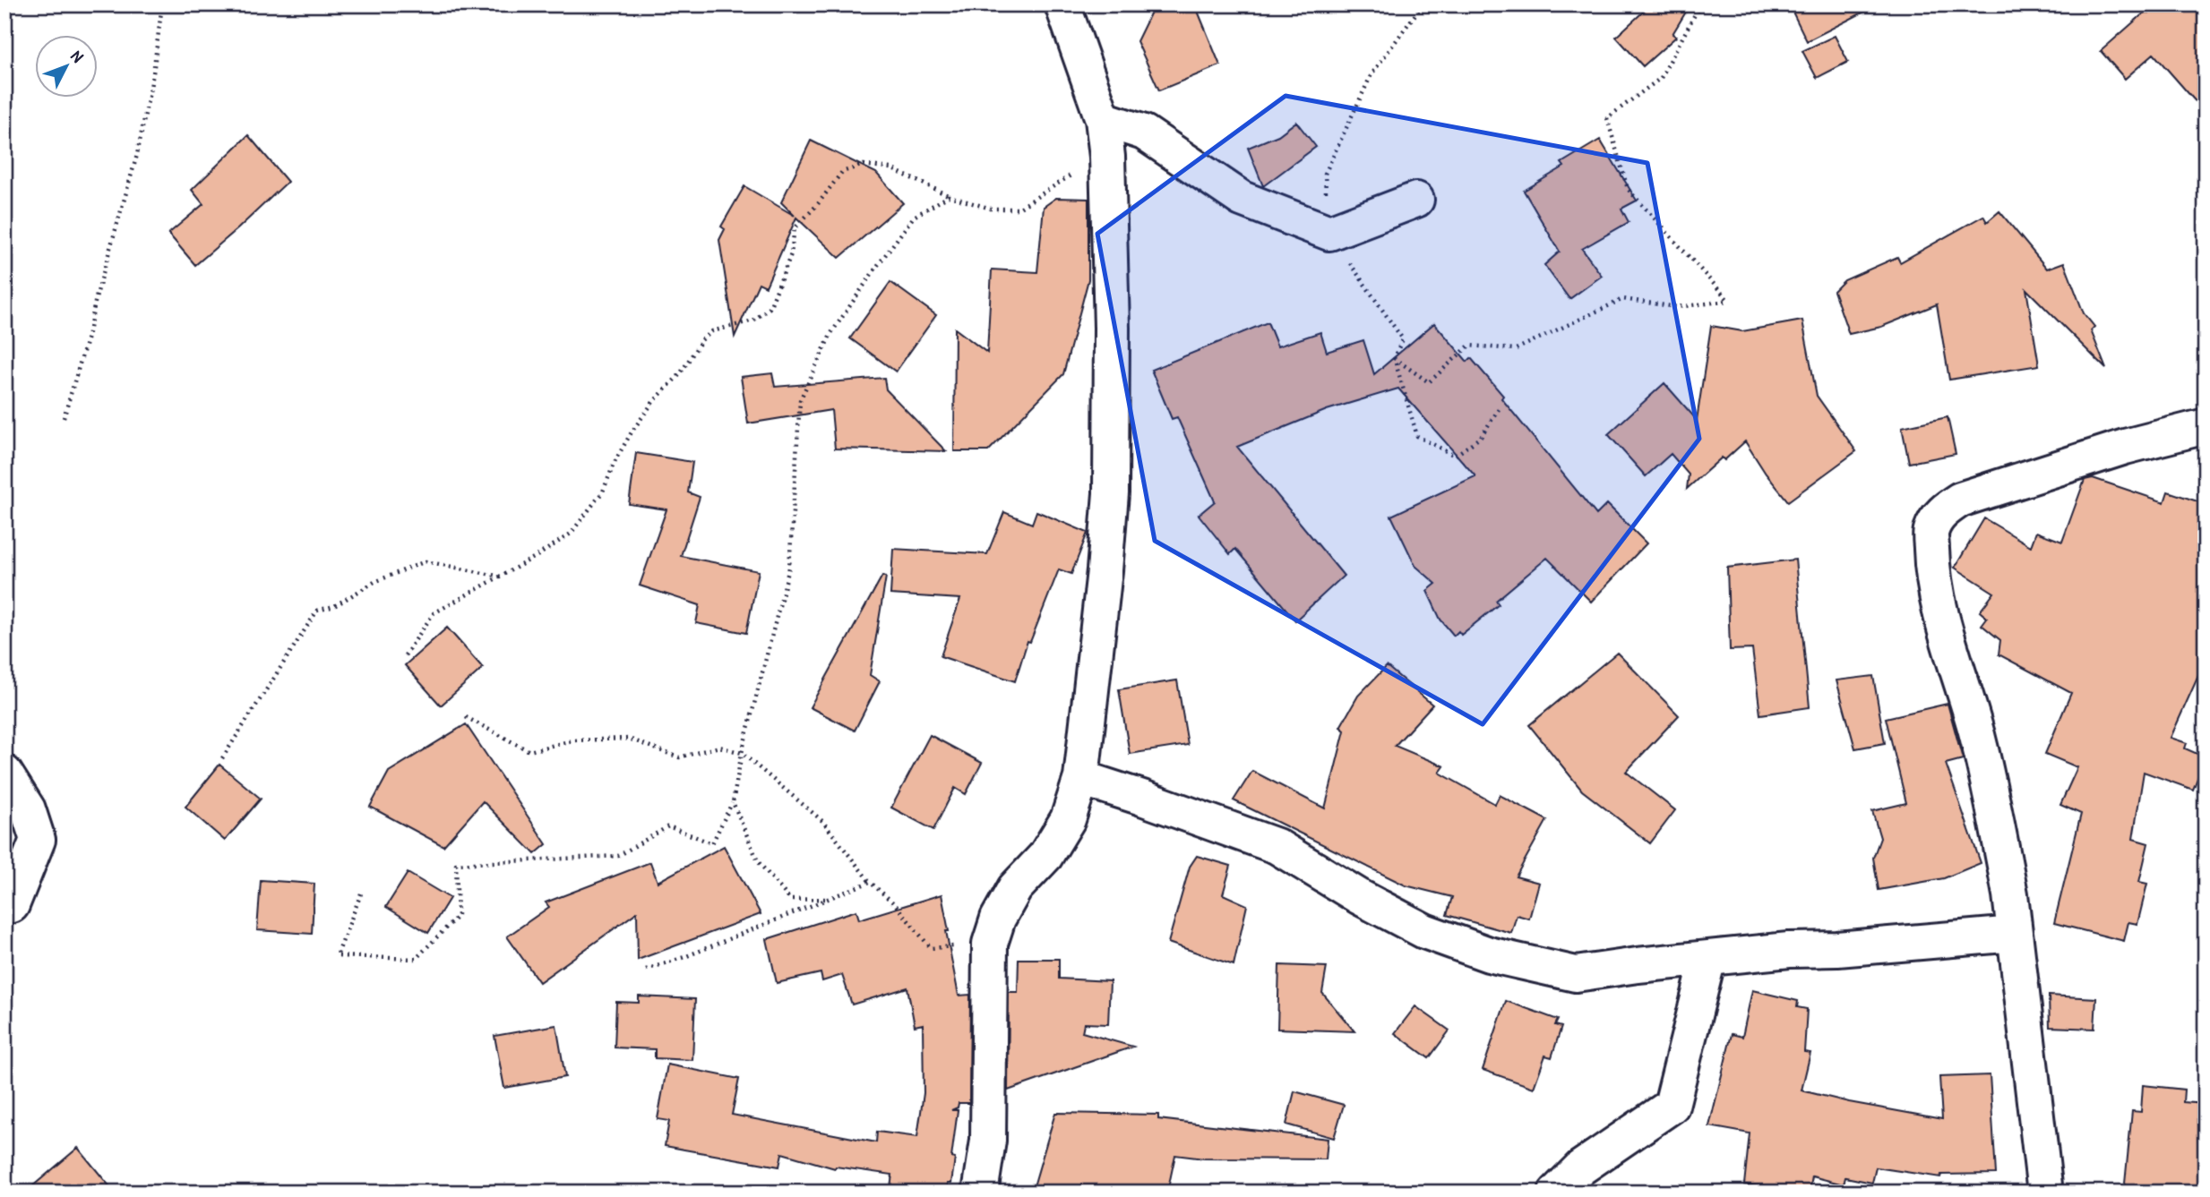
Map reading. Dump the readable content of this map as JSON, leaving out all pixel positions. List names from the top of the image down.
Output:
{
  "north": "top right"
}
